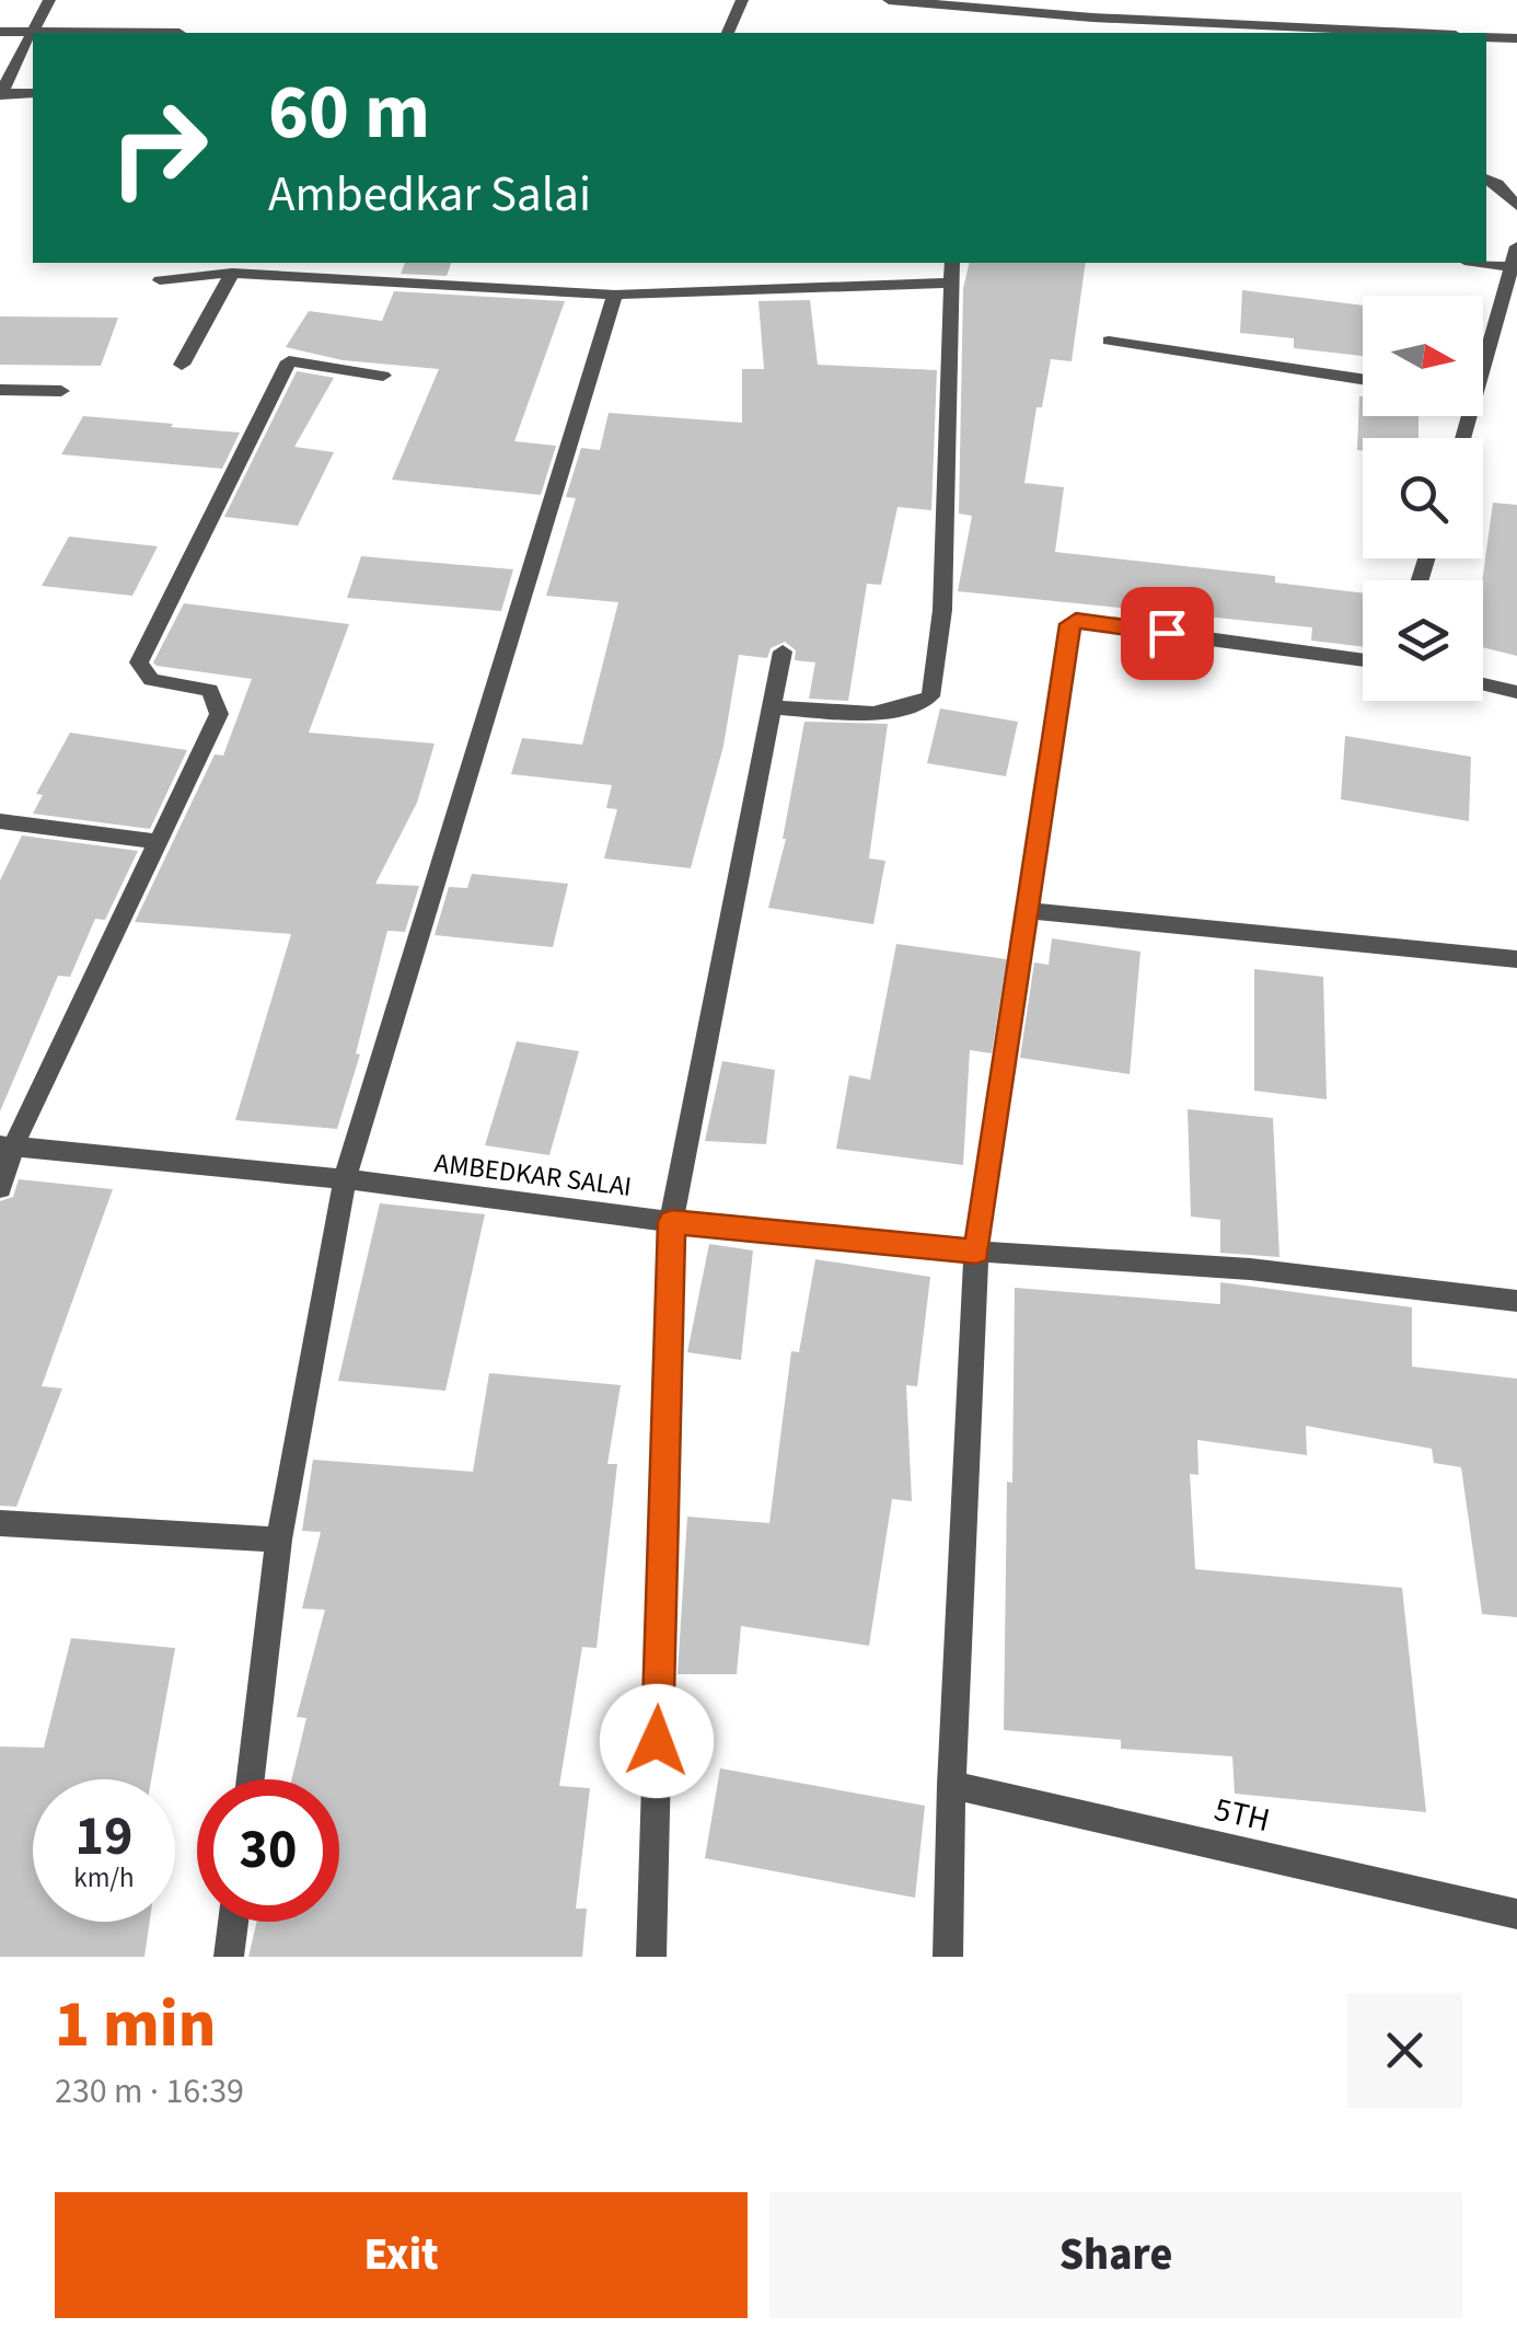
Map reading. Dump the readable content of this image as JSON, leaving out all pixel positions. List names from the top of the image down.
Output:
{
  "streets": {
    "street": ["AMBEDKAR SALAI", "5TH"]
  },
  "north": "right",
  "page": {
    "turn": ["60 m", "Ambedkar Salai"],
    "speed": "19 km/h",
    "limit": "30",
    "heading": ["1 min", "230 m · 16:39"],
    "buttons": ["Exit", "Share"]
  }
}
